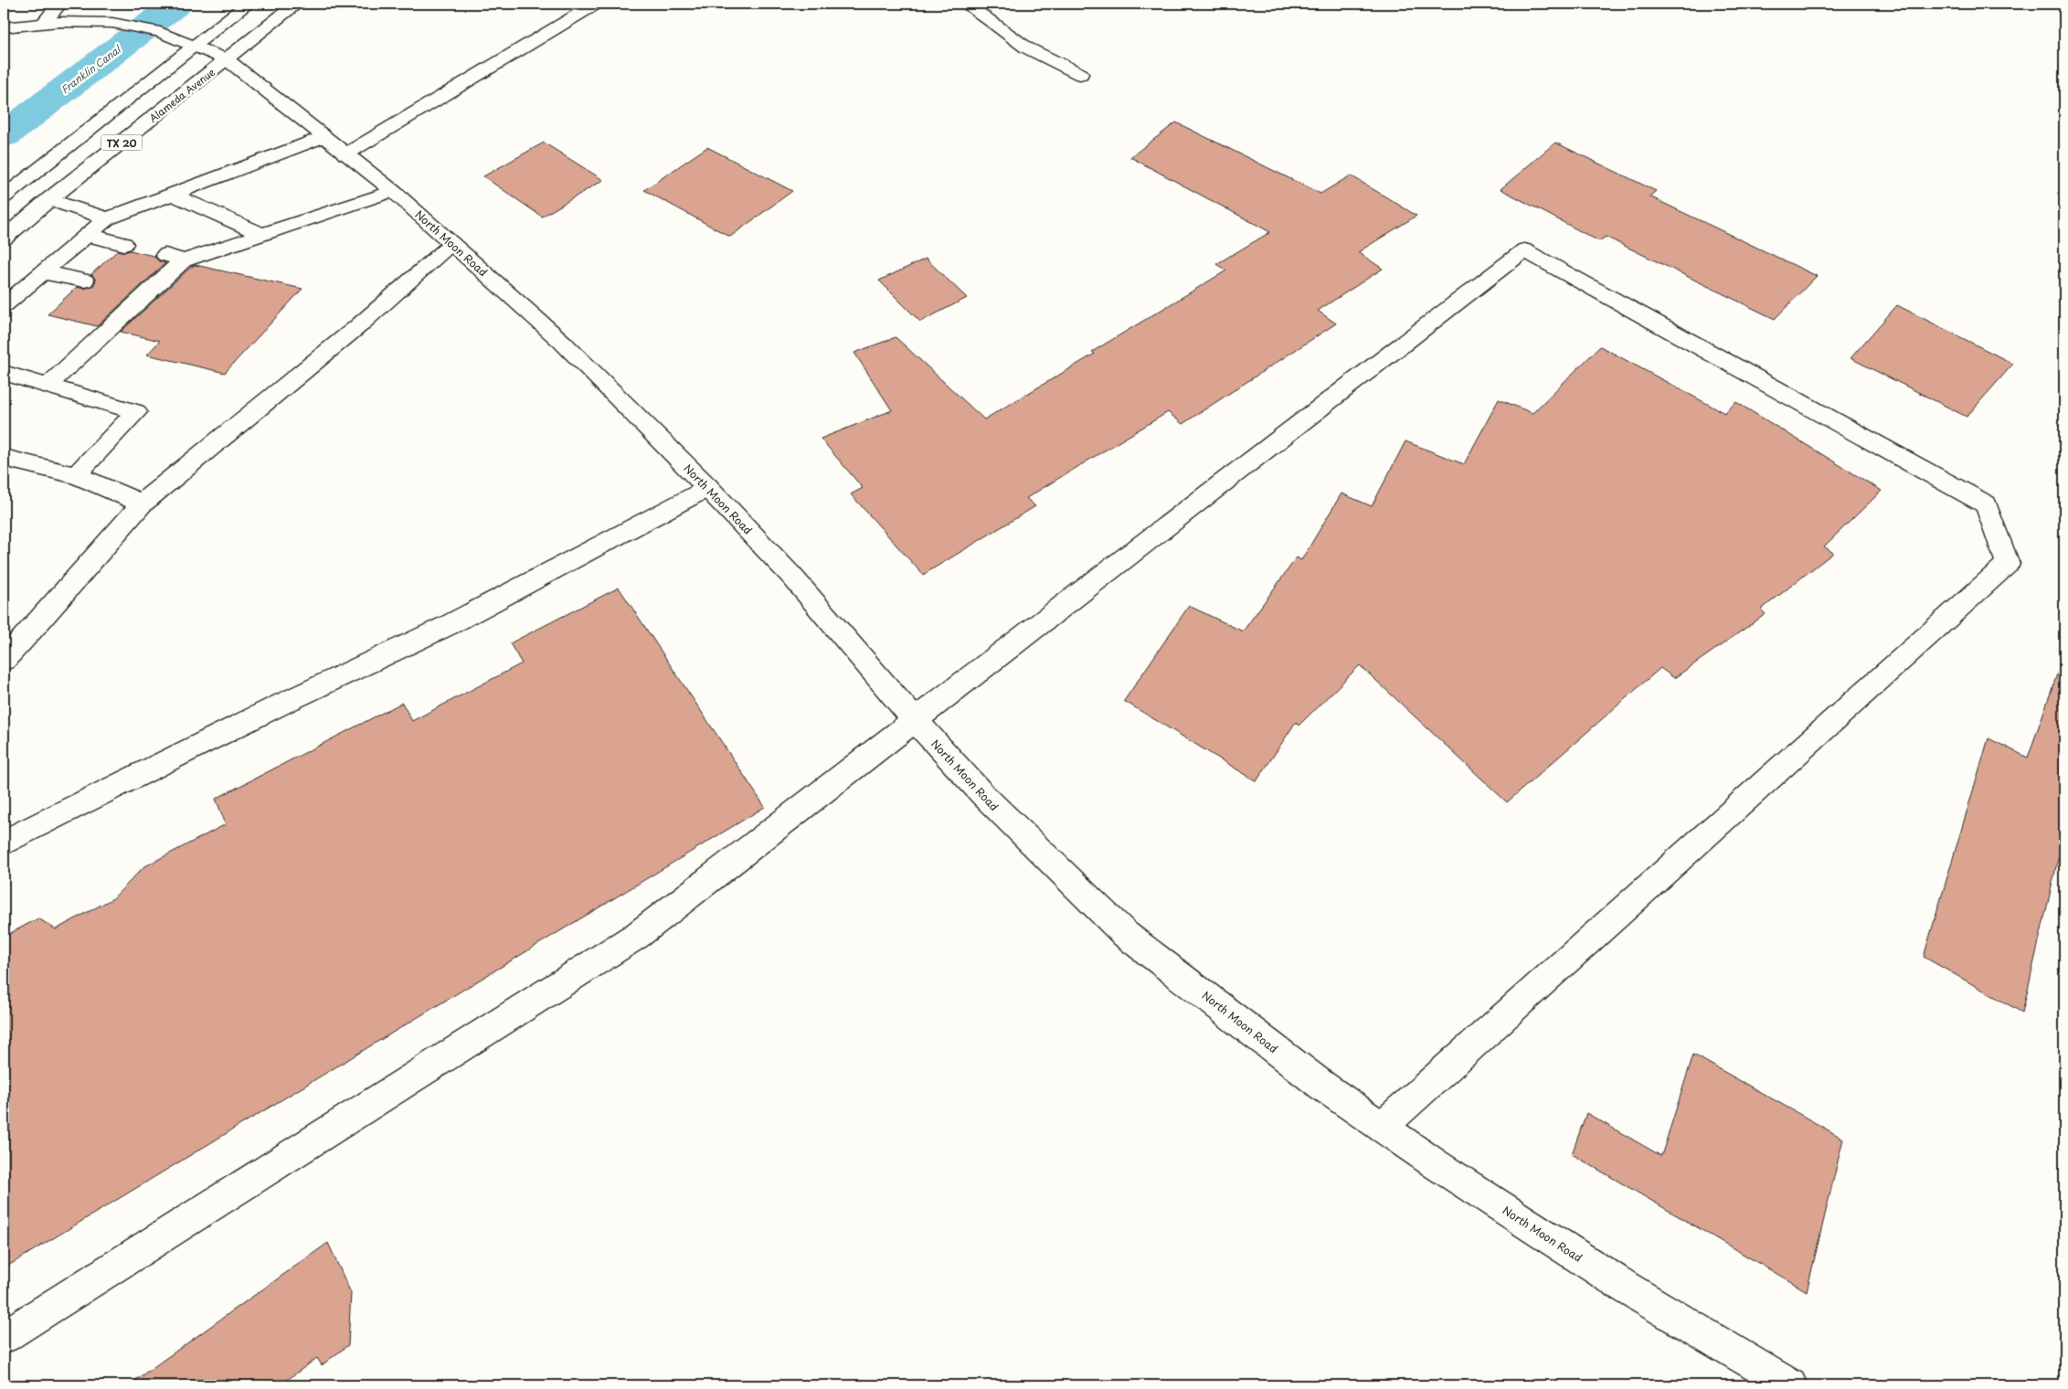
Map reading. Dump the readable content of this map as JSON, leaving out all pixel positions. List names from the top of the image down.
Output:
{
  "streets": {
    "street": ["Alameda Avenue", "TX 20", "North Moon Road"]
  },
  "crossings": [
    ["Alameda Avenue", "North Moon Road"],
    ["TX 20", "North Moon Road"]
  ],
  "water": ["Franklin Canal"]
}
